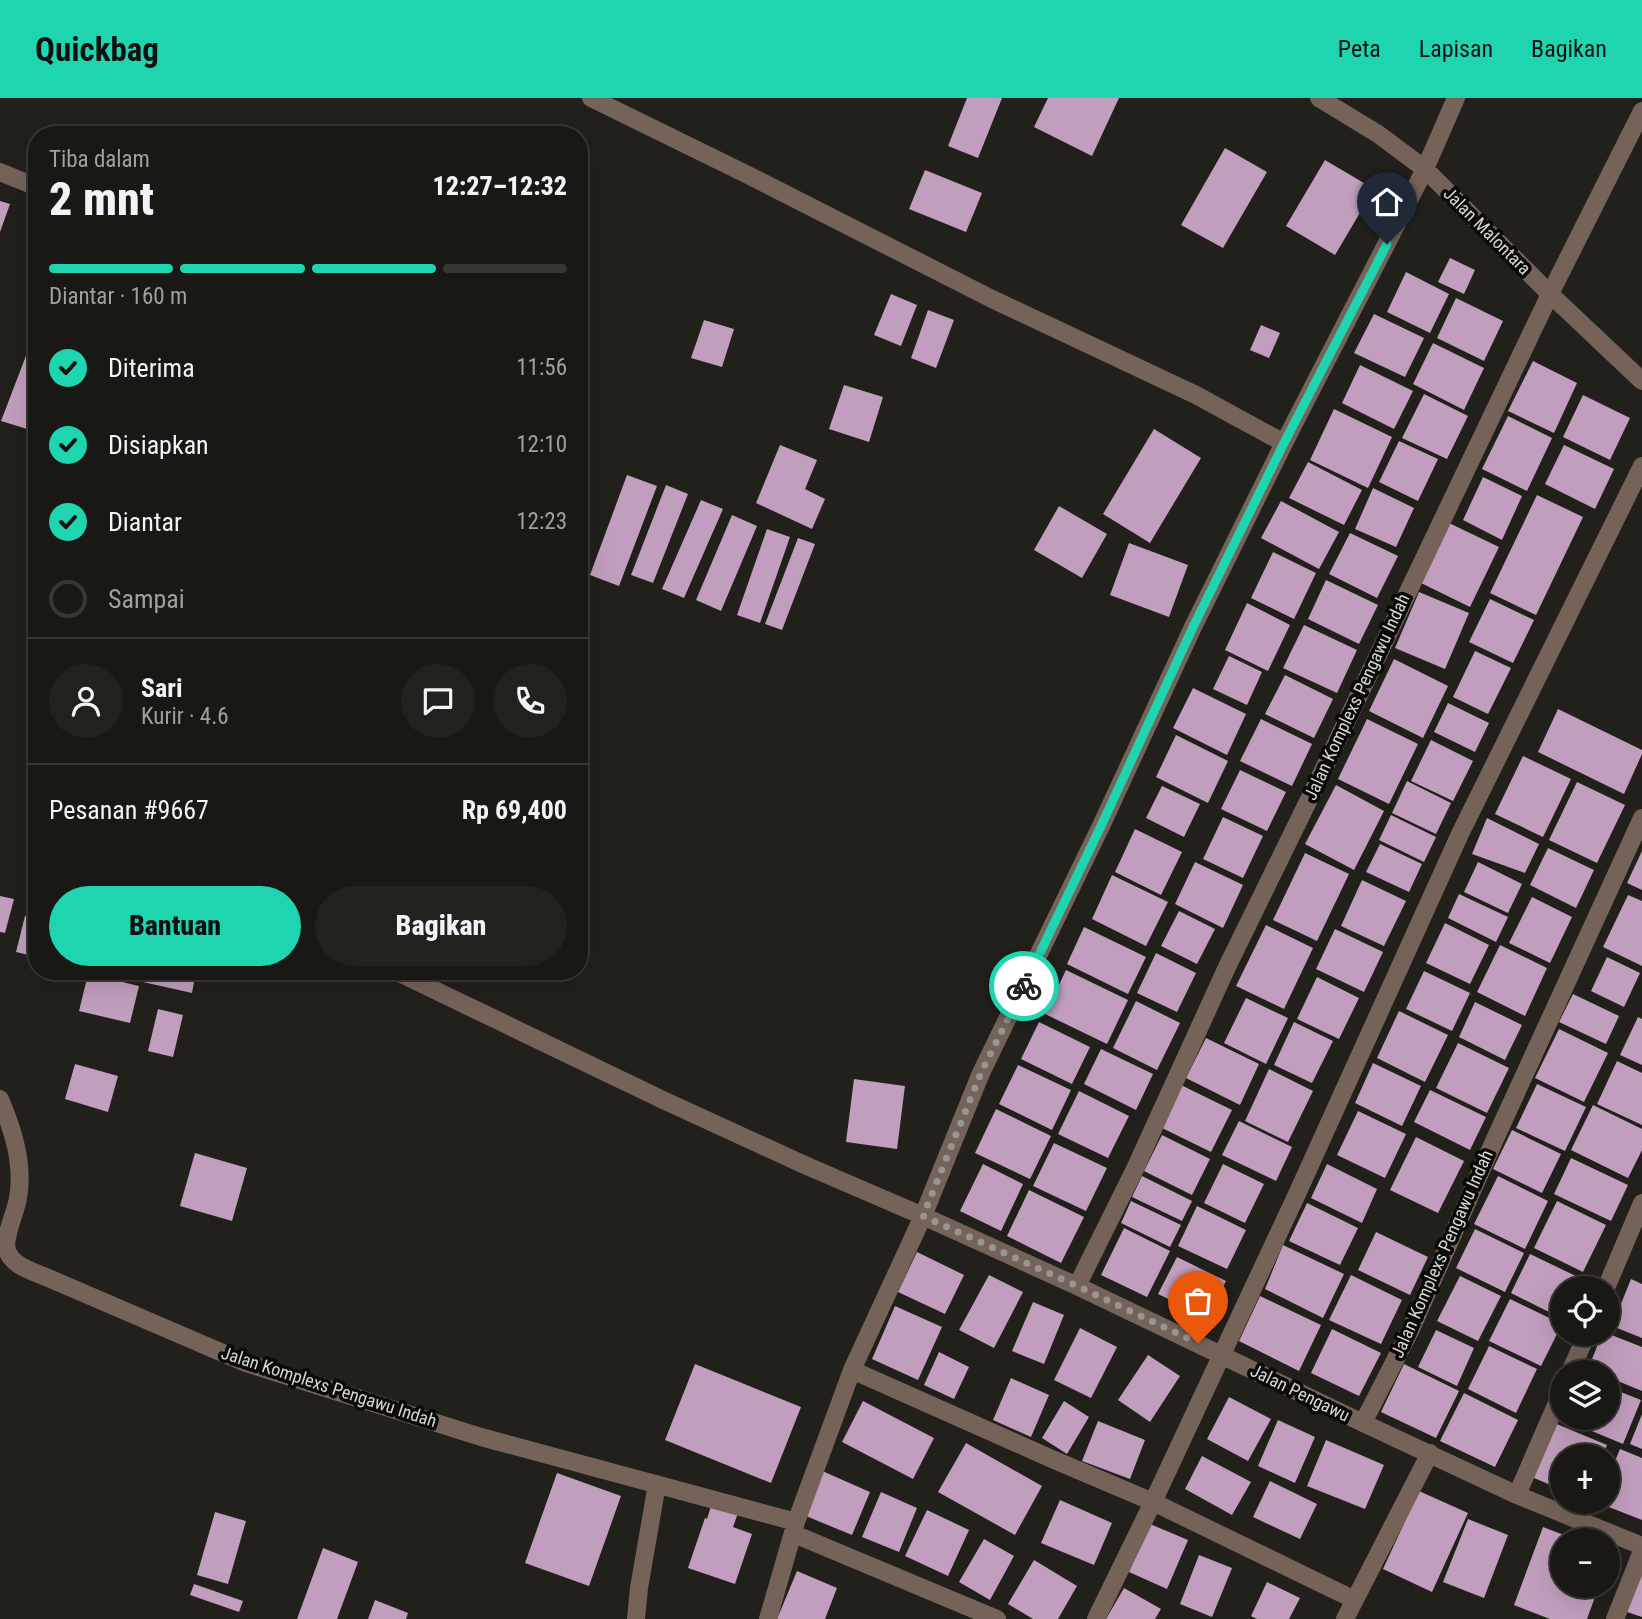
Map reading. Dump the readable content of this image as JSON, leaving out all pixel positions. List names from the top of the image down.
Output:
{
  "streets": {
    "street": ["Jalan Malontara", "Jalan Komplexs Pengawu Indah", "Jalan Pengawu"]
  },
  "crossings": [
    ["Jalan Malontara", "Jalan Komplexs Pengawu Indah"],
    ["Jalan Komplexs Pengawu Indah", "Jalan Pengawu"]
  ],
  "page": {
    "header": "Quickbag",
    "nav": ["Peta", "Lapisan", "Bagikan"],
    "heading": ["2 mnt", "Tiba dalam", "12:27–12:32"],
    "panel": [
      "Sari",
      "Kurir · 4.6",
      "Pesanan #9667",
      "Rp 69,400"
    ],
    "bar": "Diantar · 160 m",
    "list": [
      ["Diterima", "11:56"],
      ["Disiapkan", "12:10"],
      ["Diantar", "12:23"],
      "Sampai"
    ],
    "buttons": ["Bantuan", "Bagikan"],
    "map_buttons": ["+", "−"]
  }
}
